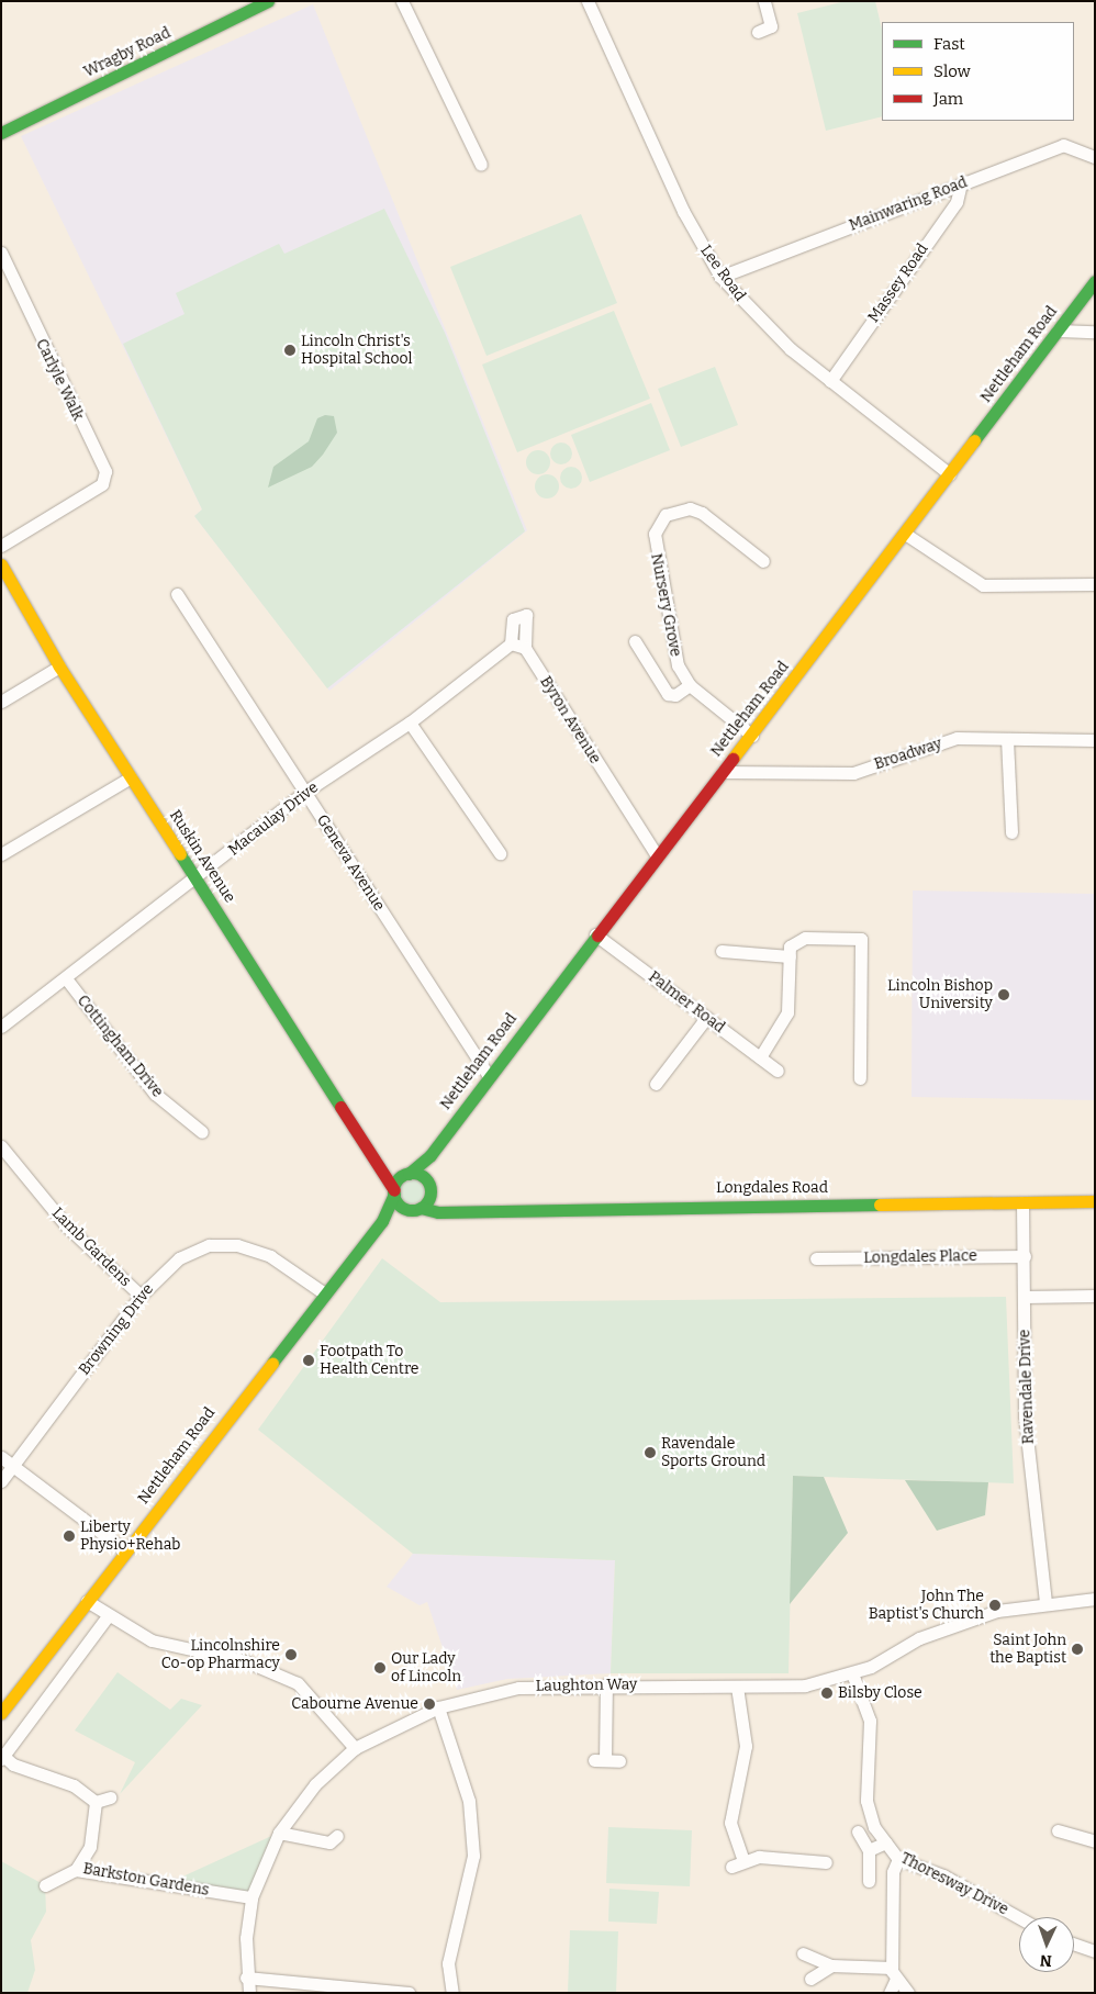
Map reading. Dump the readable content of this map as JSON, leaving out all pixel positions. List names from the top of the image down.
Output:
{
  "streets": {
    "main road": [
      "Wragby Road",
      "Nettleham Road",
      "Ruskin Avenue",
      "Longdales Road"
    ],
    "street": [
      "Mainwaring Road",
      "Lee Road",
      "Massey Road",
      "Carlyle Walk",
      "Nursery Grove",
      "Byron Avenue",
      "Broadway",
      "Macaulay Drive",
      "Geneva Avenue",
      "Palmer Road",
      "Cottingham Drive",
      "Lamb Gardens",
      "Longdales Place",
      "Browning Drive",
      "Ravendale Drive",
      "Laughton Way",
      "Barkston Gardens",
      "Thoresway Drive"
    ]
  },
  "crossings": [
    ["Mainwaring Road", "Lee Road"],
    ["Mainwaring Road", "Massey Road"],
    ["Lee Road", "Massey Road"],
    ["Lee Road", "Nettleham Road"],
    ["Nettleham Road", "Nursery Grove"],
    ["Nettleham Road", "Byron Avenue"],
    ["Nettleham Road", "Broadway"],
    ["Nettleham Road", "Ruskin Avenue"],
    ["Nettleham Road", "Geneva Avenue"],
    ["Nettleham Road", "Palmer Road"],
    ["Nettleham Road", "Longdales Road"],
    ["Nettleham Road", "Browning Drive"],
    ["Macaulay Drive", "Ruskin Avenue"],
    ["Macaulay Drive", "Geneva Avenue"],
    ["Macaulay Drive", "Cottingham Drive"],
    ["Ruskin Avenue", "Longdales Road"],
    ["Longdales Road", "Ravendale Drive"],
    ["Lamb Gardens", "Browning Drive"],
    ["Longdales Place", "Ravendale Drive"],
    ["Ravendale Drive", "Laughton Way"],
    ["Laughton Way", "Barkston Gardens"],
    ["Laughton Way", "Thoresway Drive"]
  ],
  "places": [
    "Lincoln Christ's Hospital School",
    "Lincoln Bishop University",
    "Footpath To Health Centre",
    "Ravendale Sports Ground",
    "Liberty Physio+Rehab",
    "John The Baptist's Church",
    "Saint John the Baptist",
    "Lincolnshire Co-op Pharmacy",
    "Our Lady of Lincoln",
    "Bilsby Close",
    "Cabourne Avenue"
  ],
  "legend": ["Fast", "Slow", "Jam"],
  "north": "bottom"
}
